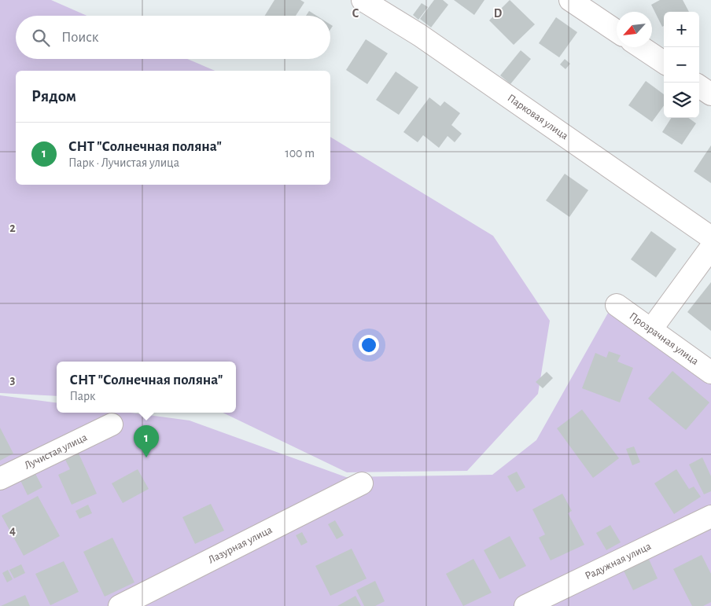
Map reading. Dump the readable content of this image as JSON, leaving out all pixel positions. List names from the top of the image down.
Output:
{
  "streets": {
    "street": [
      "Парковая улица",
      "Прозрачная улица",
      "Лучистая улица",
      "Лазурная улица",
      "Радужная улица"
    ]
  },
  "north": "bottom left",
  "page": {
    "map_buttons": ["+", "−"],
    "search": "Поиск",
    "heading": "Рядом",
    "list": [
      {
        "mark": "1",
        "name": "СНТ \"Солнечная поляна\"",
        "note": "Парк · Лучистая улица",
        "value": "100 m"
      }
    ],
    "popup": ["СНТ \"Солнечная поляна\"", "Парк"],
    "pins": "1"
  },
  "grid": {
    "columns": ["C", "D"],
    "rows": ["2", "3", "4"]
  }
}
